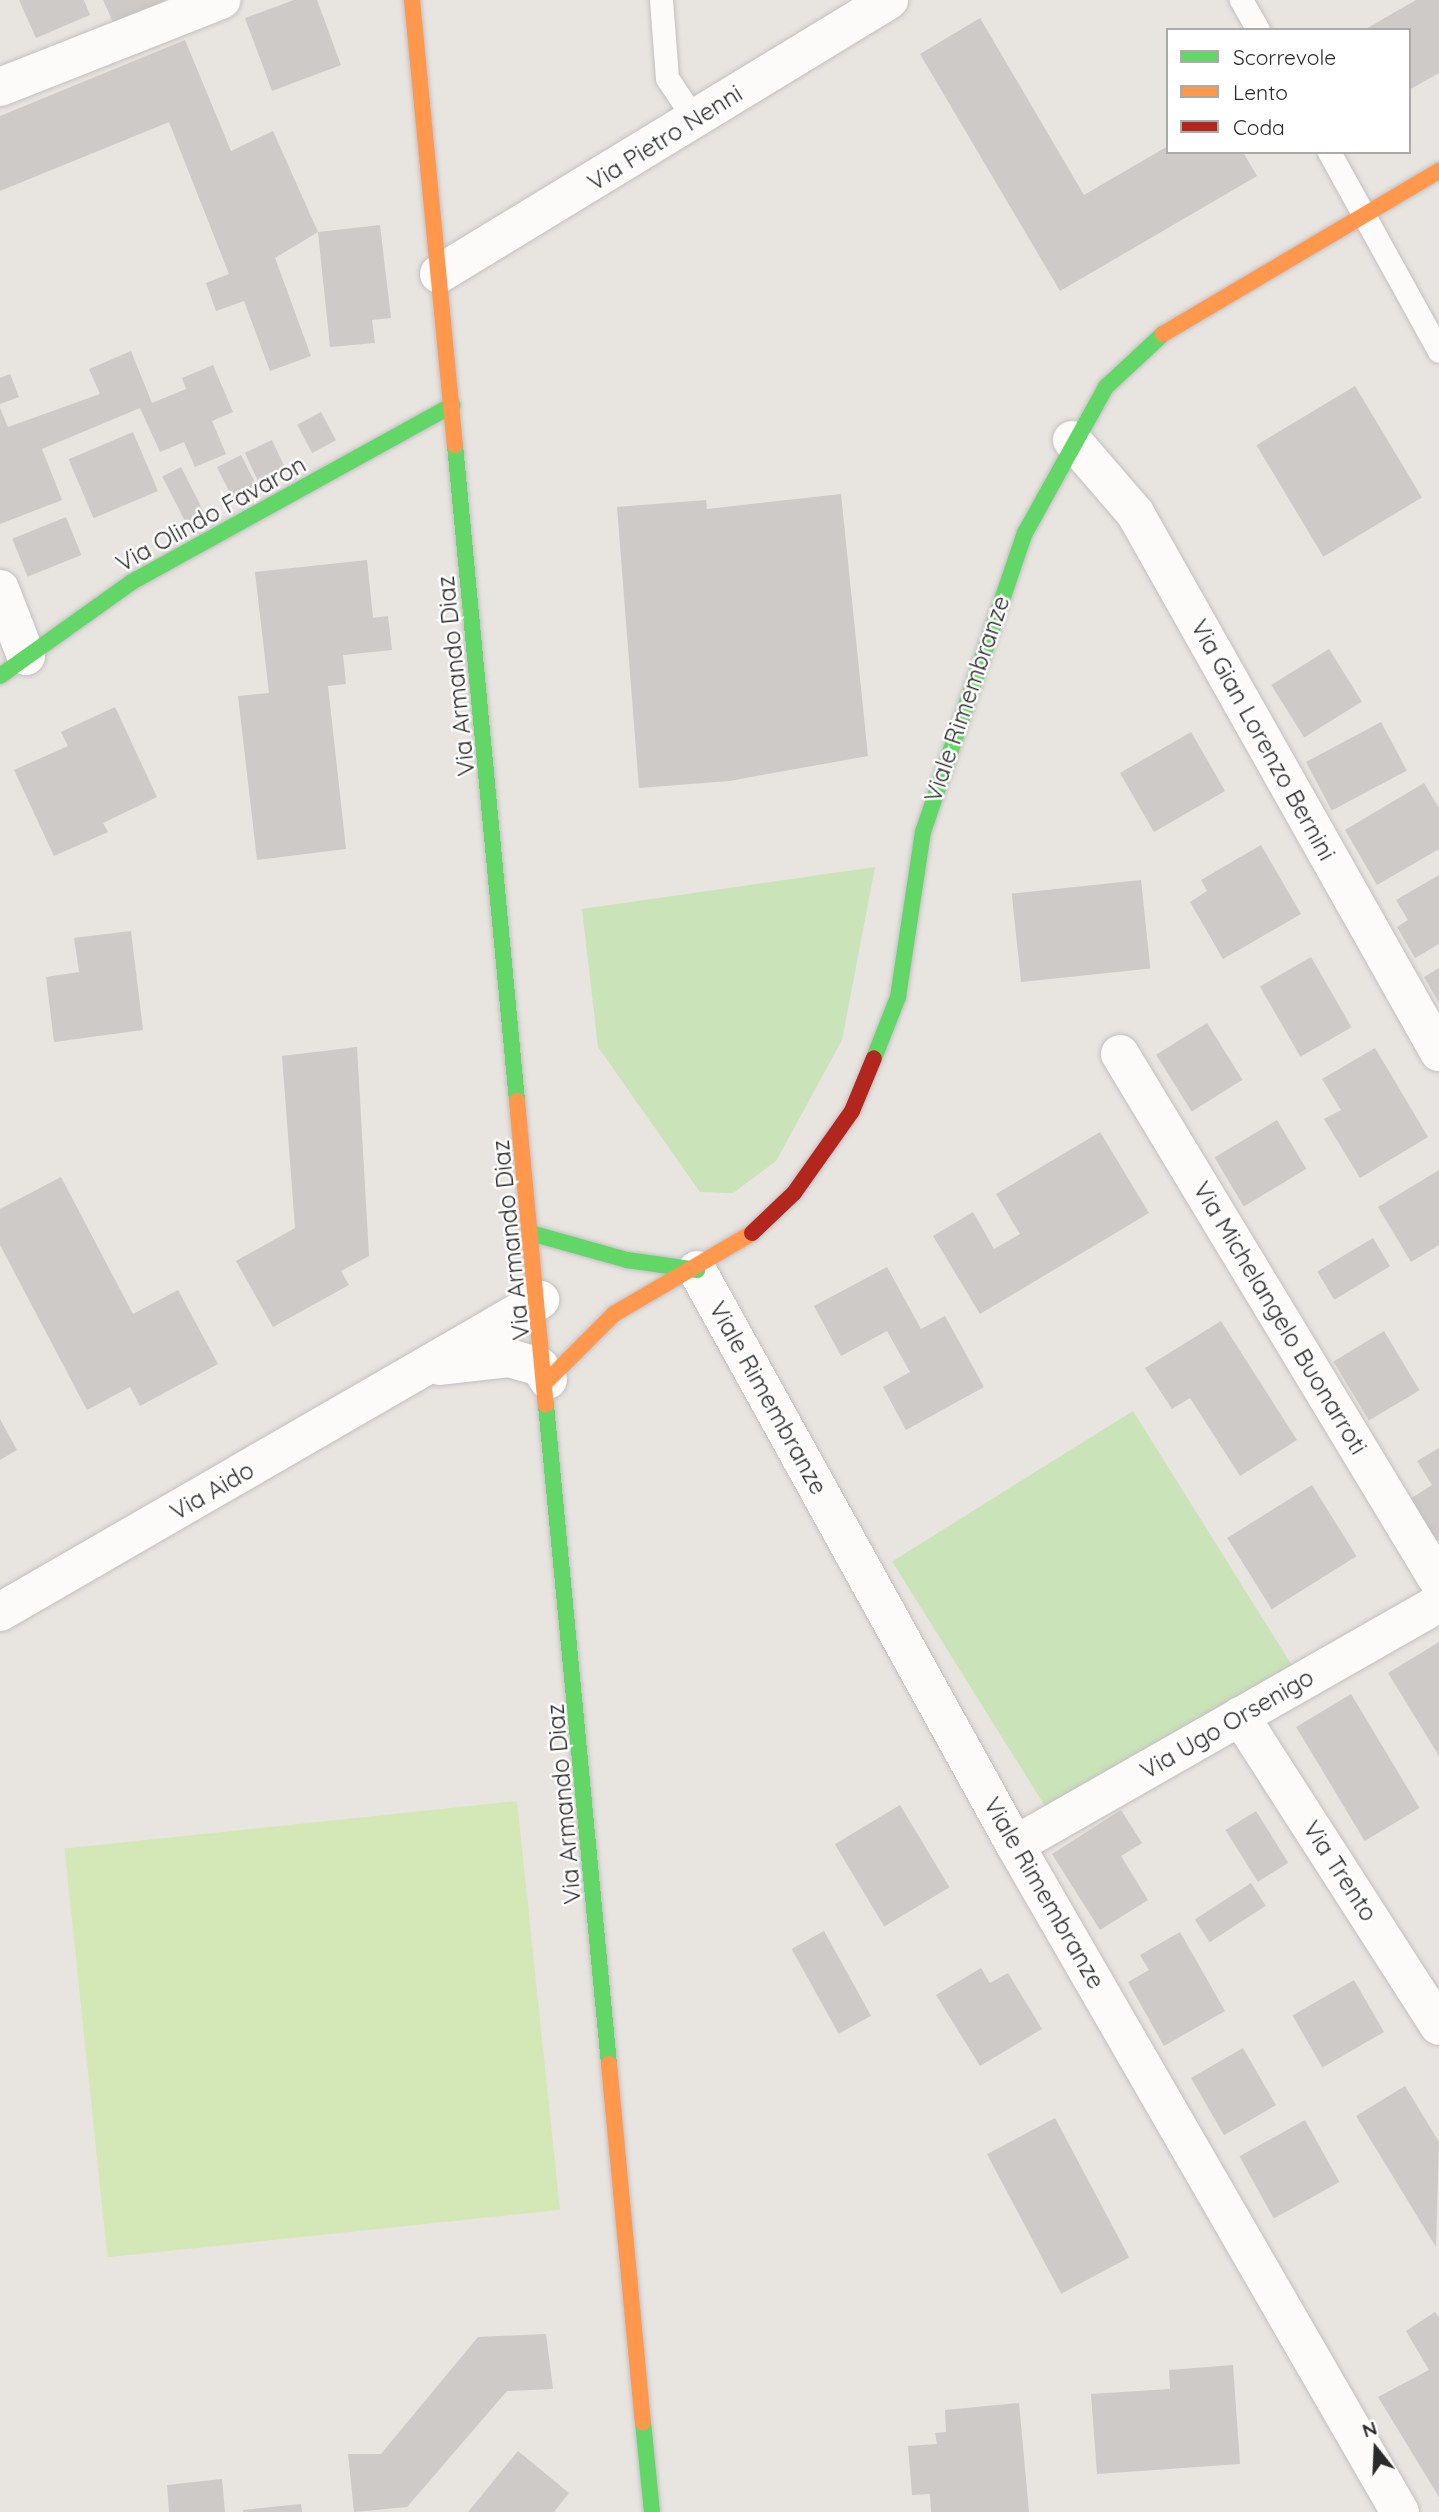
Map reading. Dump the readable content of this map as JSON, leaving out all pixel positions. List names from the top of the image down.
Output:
{
  "streets": {
    "main road": ["Via Olindo Favaron", "Via Armando Diaz", "Viale Rimembranze"],
    "street": [
      "Via Pietro Nenni",
      "Via Gian Lorenzo Bernini",
      "Via Michelangelo Buonarroti",
      "Via Aido",
      "Via Ugo Orsenigo",
      "Via Trento"
    ]
  },
  "crossings": [
    ["Via Pietro Nenni", "Via Armando Diaz"],
    ["Via Olindo Favaron", "Via Armando Diaz"],
    ["Via Armando Diaz", "Viale Rimembranze"],
    ["Via Armando Diaz", "Via Aido"],
    ["Viale Rimembranze", "Via Gian Lorenzo Bernini"],
    ["Viale Rimembranze", "Via Aido"],
    ["Viale Rimembranze", "Via Ugo Orsenigo"],
    ["Via Ugo Orsenigo", "Via Trento"]
  ],
  "legend": ["Scorrevole", "Lento", "Coda"],
  "north": "top"
}
